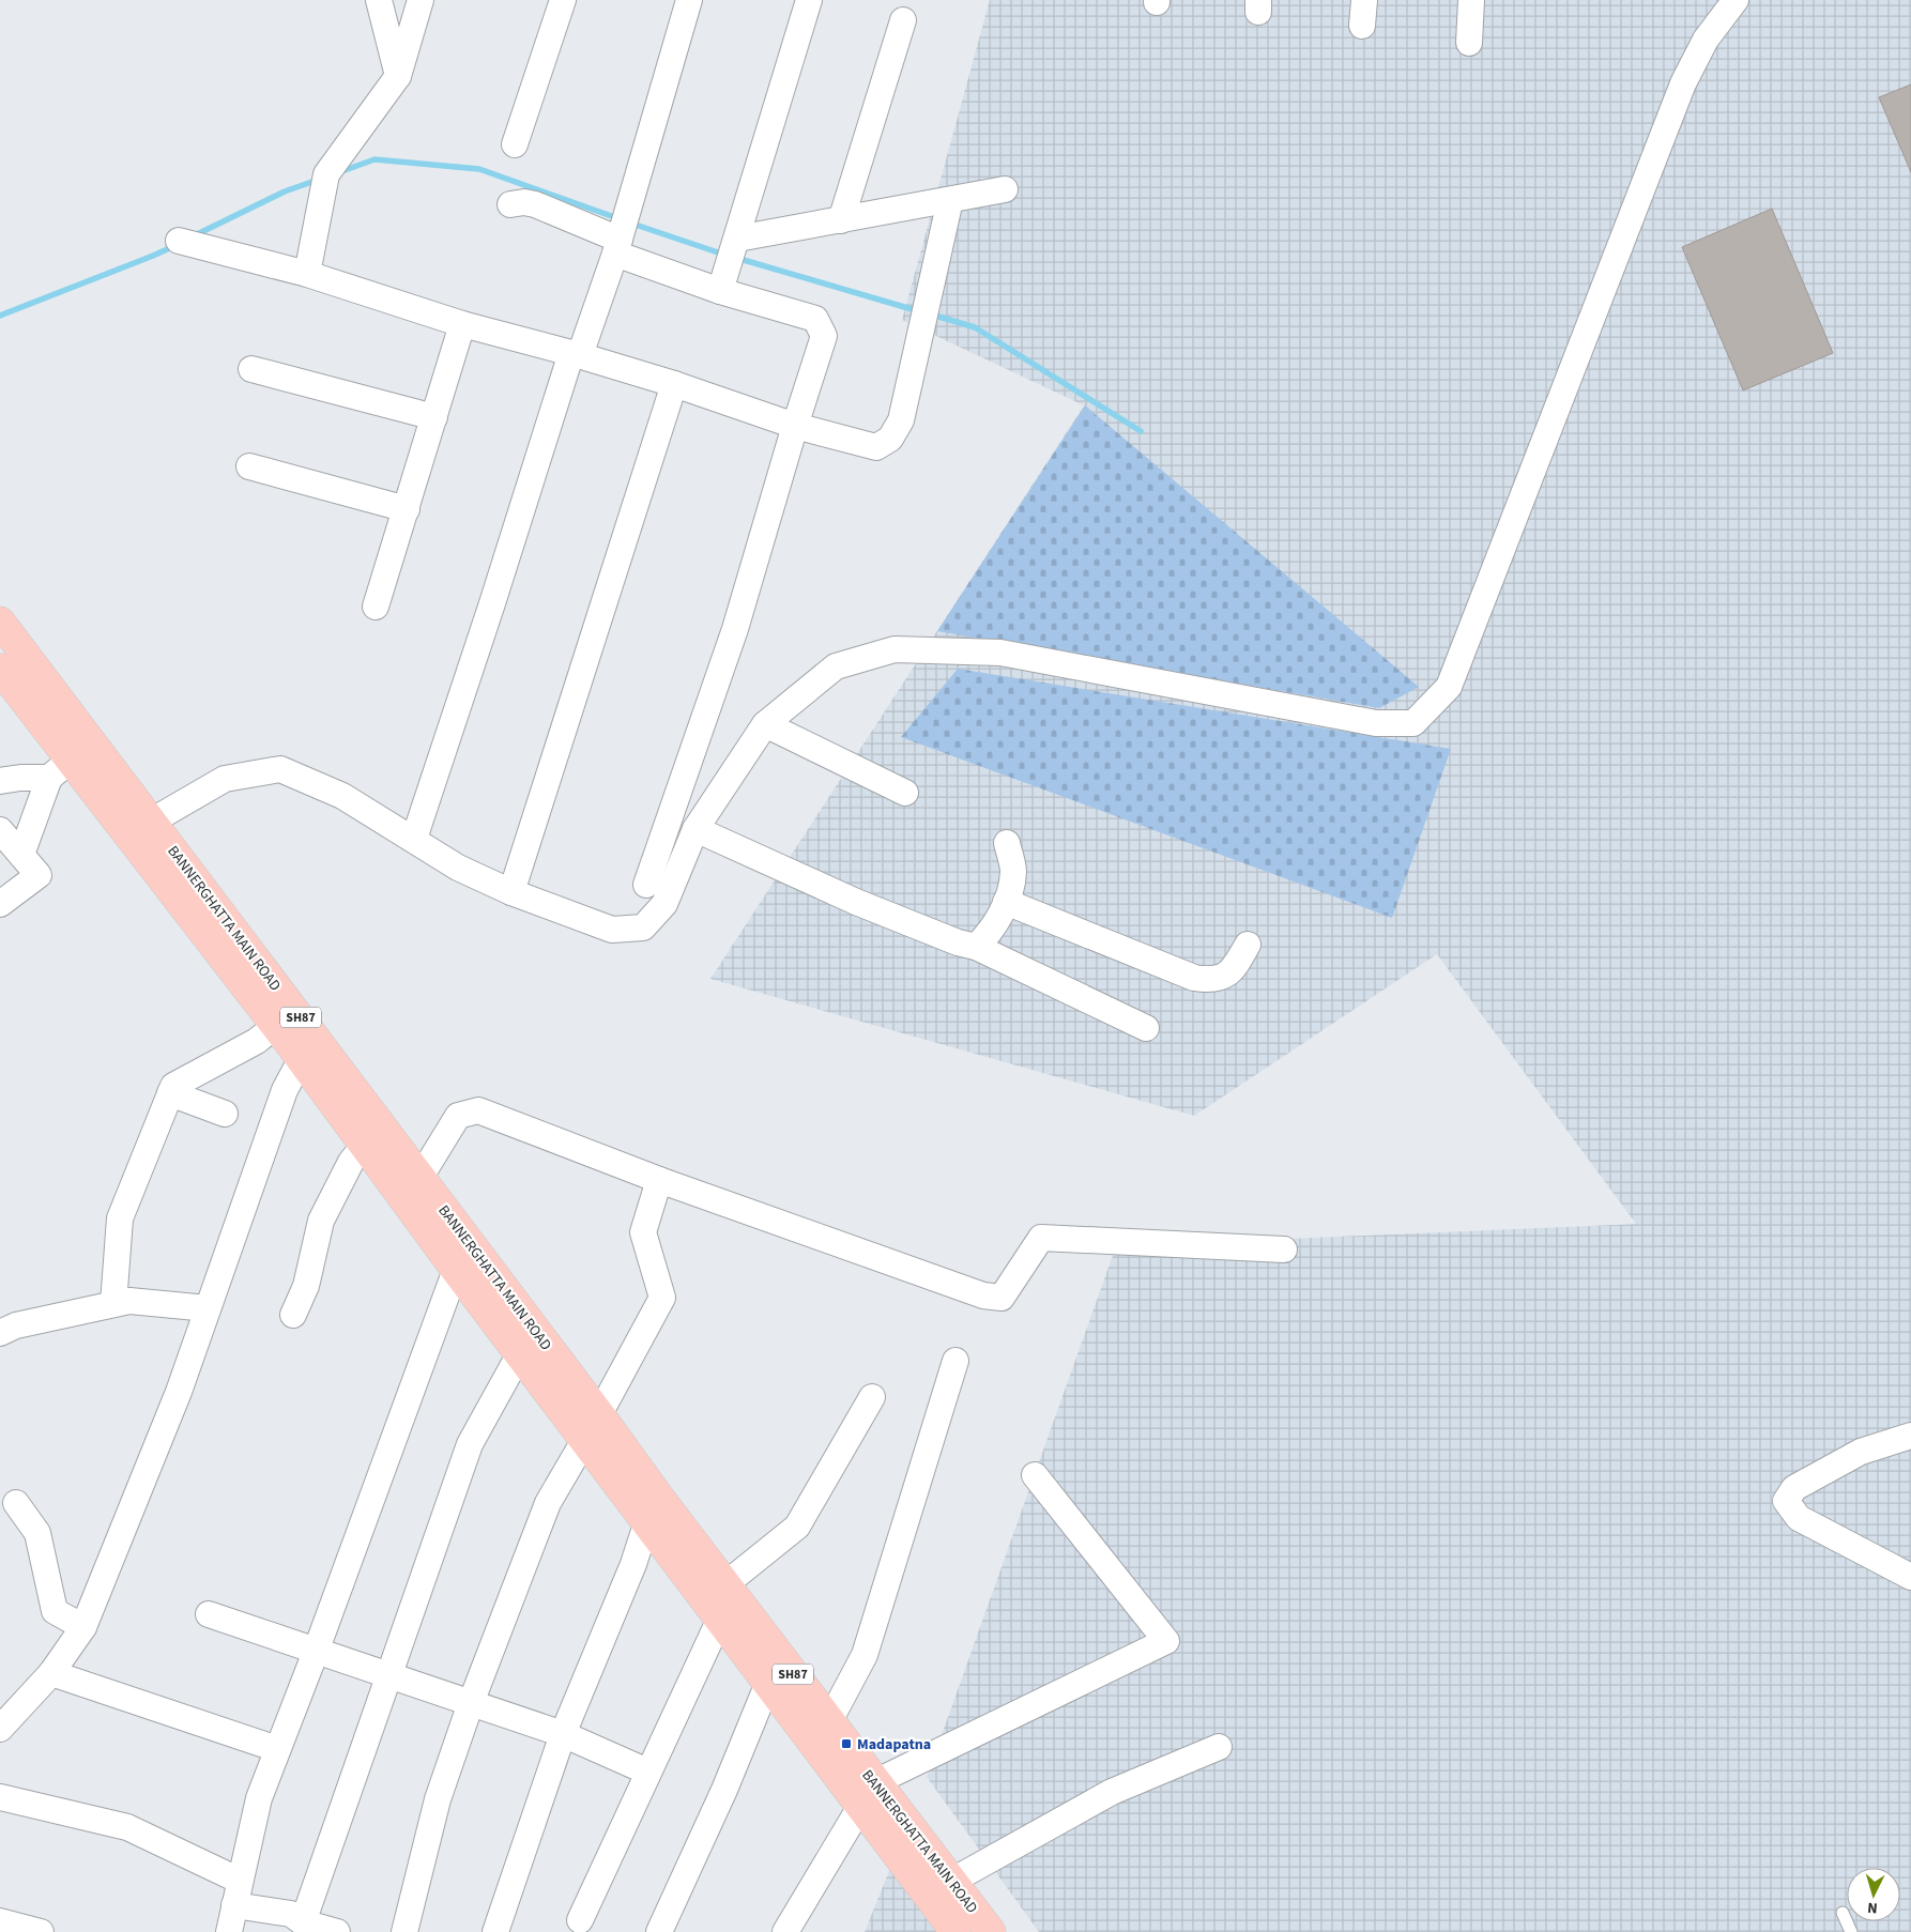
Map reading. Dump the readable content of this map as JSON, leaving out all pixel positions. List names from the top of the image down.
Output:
{
  "streets": {
    "main road": ["BANNERGHATTA MAIN ROAD", "SH87"]
  },
  "places": {
    "transit": ["Madapatna"]
  },
  "north": "bottom"
}
